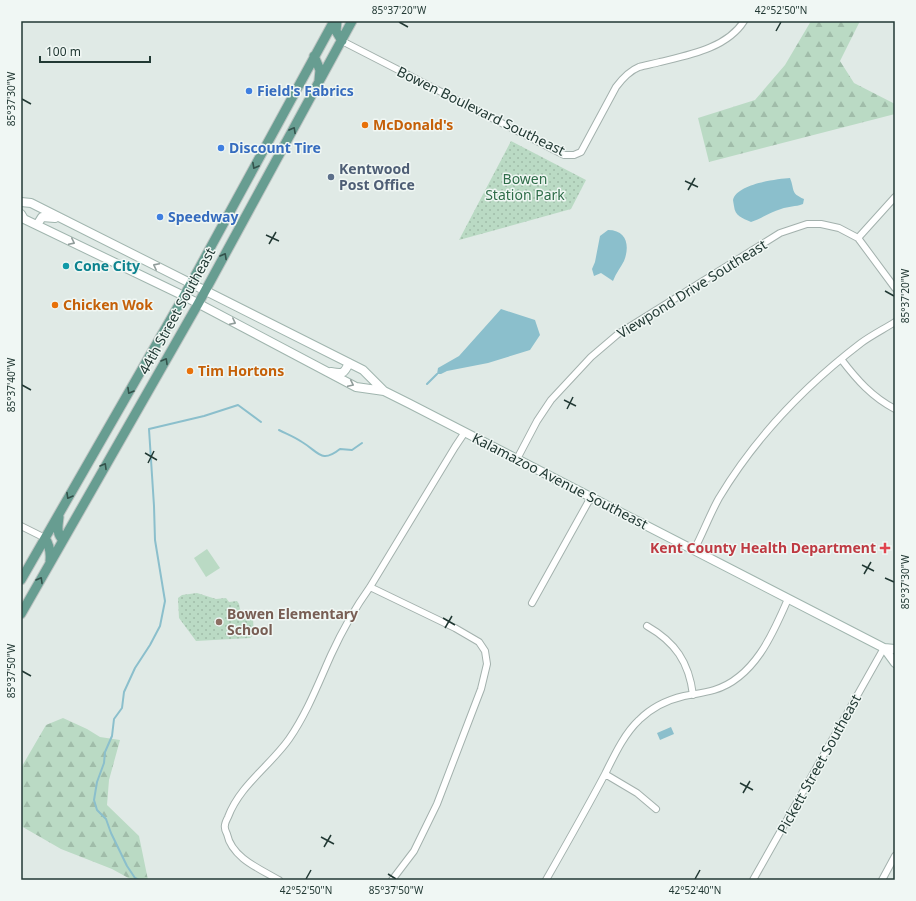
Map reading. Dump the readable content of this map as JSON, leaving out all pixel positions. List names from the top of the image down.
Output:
{
  "streets": {
    "main road": ["44th Street Southeast", "Kalamazoo Avenue Southeast"],
    "street": ["Bowen Boulevard Southeast", "Viewpond Drive Southeast", "Pickett Street Southeast"]
  },
  "crossings": [
    ["Bowen Boulevard Southeast", "44th Street Southeast"],
    ["Viewpond Drive Southeast", "Kalamazoo Avenue Southeast"],
    ["44th Street Southeast", "Kalamazoo Avenue Southeast"],
    ["Kalamazoo Avenue Southeast", "Pickett Street Southeast"]
  ],
  "parks": ["Bowen Station Park"],
  "places": {
    "other": [
      "Field's Fabrics",
      "McDonald's",
      "Discount Tire",
      "Kentwood Post Office",
      "Speedway",
      "Cone City",
      "Chicken Wok",
      "Tim Hortons",
      "Bowen Elementary School"
    ],
    "health": ["Kent County Health Department"]
  },
  "scale_bar": "100 m",
  "coordinates": [
    "85°37'20\"W",
    "42°52'50\"N",
    "85°37'30\"W",
    "85°37'40\"W",
    "85°37'50\"W",
    "42°52'40\"N"
  ]
}
